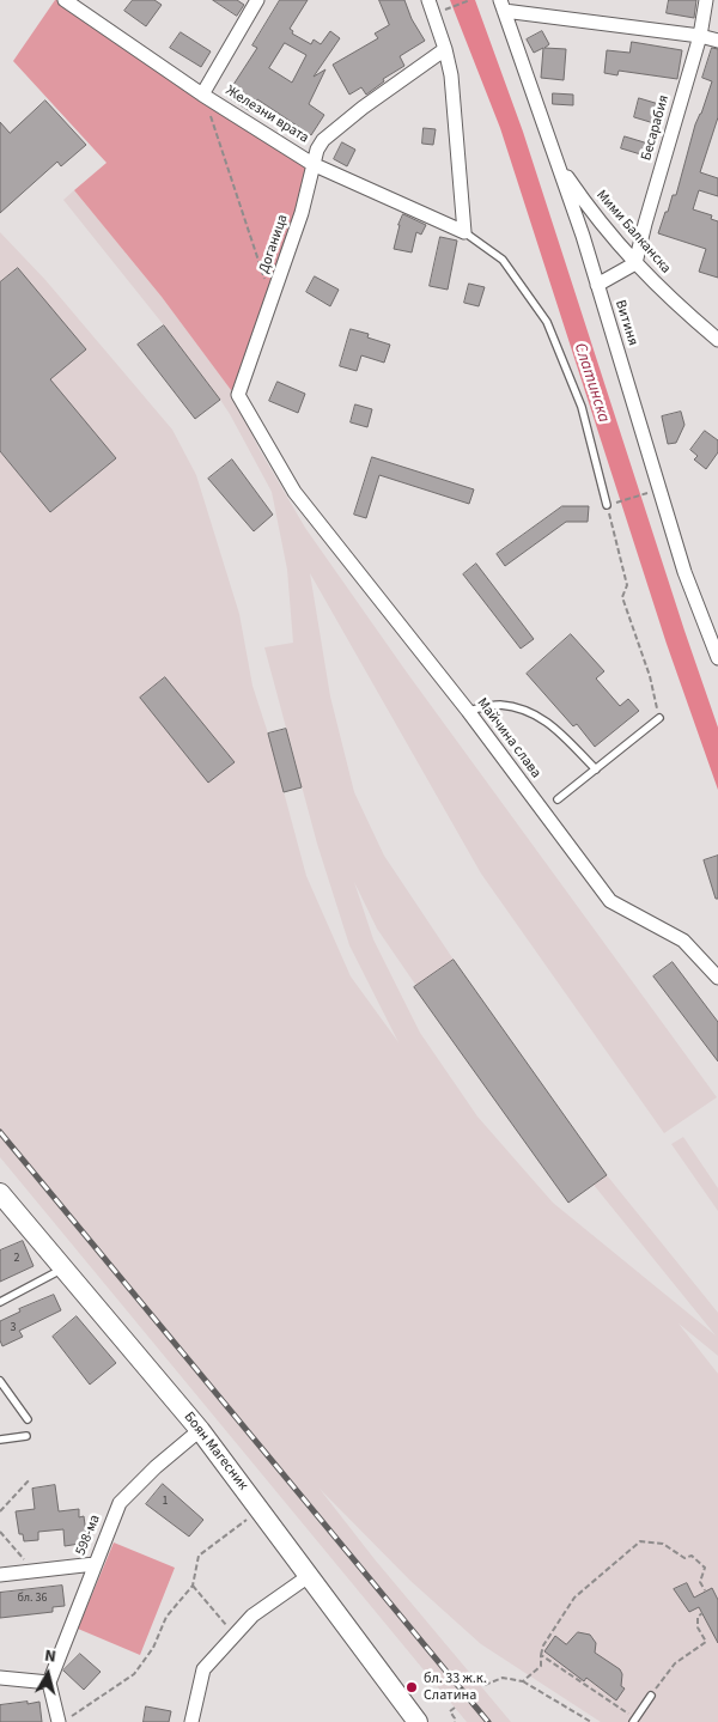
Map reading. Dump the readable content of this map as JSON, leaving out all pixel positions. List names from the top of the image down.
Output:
{
  "streets": {
    "street": [
      "Железни врата",
      "Бесарабия",
      "Мими Балканска",
      "Доганица",
      "Витиня",
      "Майчина слава",
      "Боян Магесник",
      "598-ма"
    ]
  },
  "crossings": [
    ["Железни врата", "Доганица"],
    ["Бесарабия", "Мими Балканска"],
    ["Мими Балканска", "Витиня"],
    ["Доганица", "Майчина слава"],
    ["Боян Магесник", "598-ма"]
  ],
  "water": ["Слатинска"],
  "places": ["бл. 33 ж.к. Слатина"],
  "house_numbers": [
    "2",
    "3",
    "1",
    "бл. 36"
  ],
  "north": "top"
}
